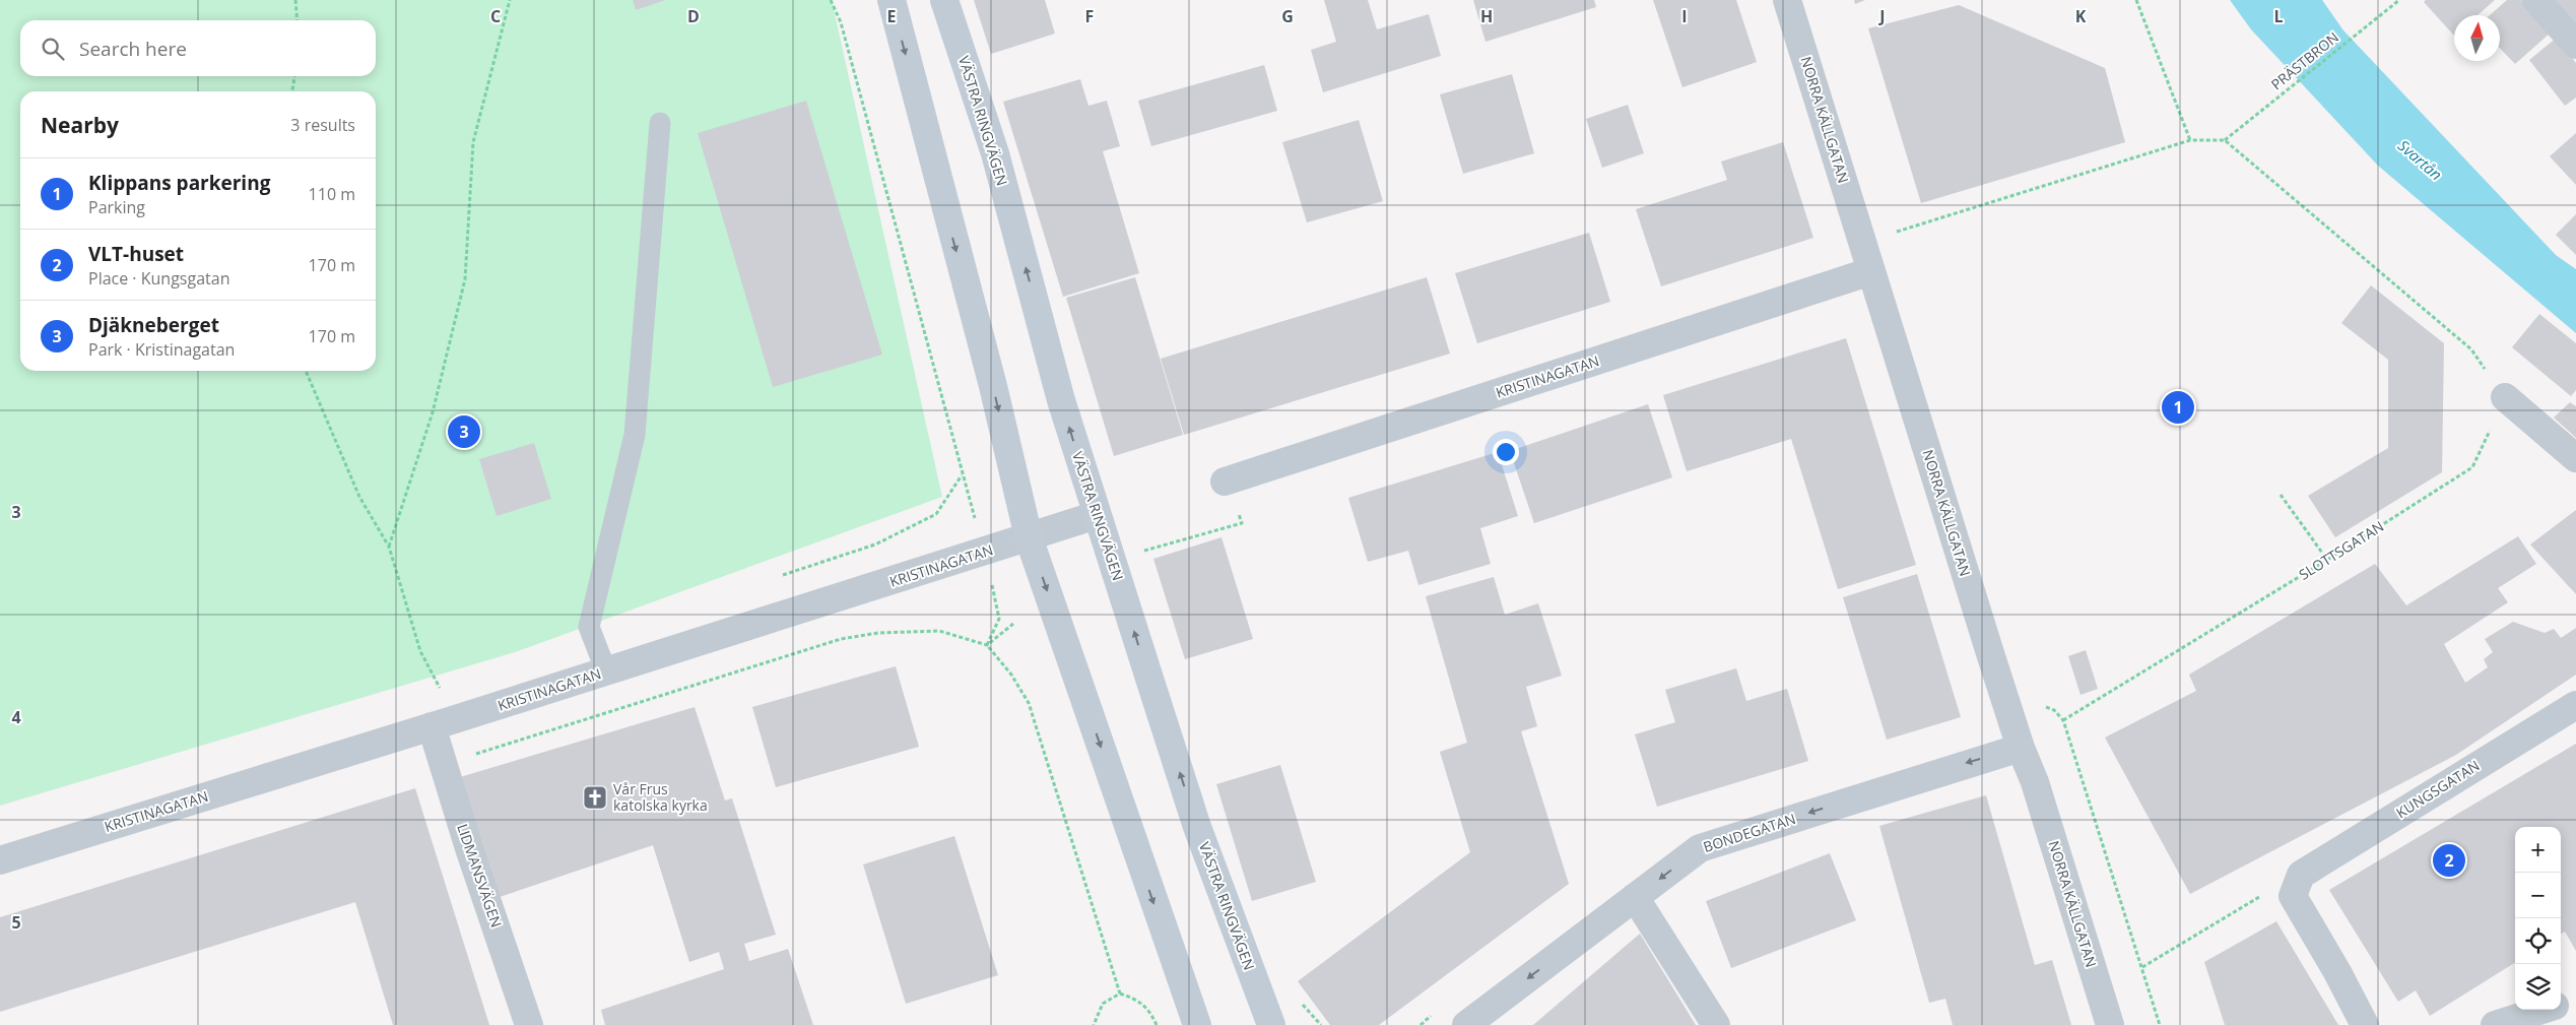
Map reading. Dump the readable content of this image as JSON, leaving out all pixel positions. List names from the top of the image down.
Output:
{
  "streets": {
    "main road": ["VÄSTRA RINGVÄGEN"],
    "street": [
      "NORRA KÄLLGATAN",
      "KRISTINAGATAN",
      "KUNGSGATAN",
      "BONDEGATAN",
      "LIDMANSVÄGEN"
    ],
    "path": ["PRÄSTBRON", "SLOTTSGATAN"]
  },
  "crossings": [
    ["NORRA KÄLLGATAN", "KRISTINAGATAN"],
    ["NORRA KÄLLGATAN", "BONDEGATAN"],
    ["VÄSTRA RINGVÄGEN", "KRISTINAGATAN"],
    ["KRISTINAGATAN", "LIDMANSVÄGEN"]
  ],
  "one_way": ["BONDEGATAN"],
  "water": ["Svartån"],
  "places": {
    "church": ["Vår Frus katolska kyrka"]
  },
  "north": "top",
  "page": {
    "search": "Search here",
    "heading": ["Nearby", "3 results"],
    "list": [
      {
        "mark": "1",
        "name": "Klippans parkering",
        "note": "Parking",
        "value": "110 m"
      },
      {
        "mark": "2",
        "name": "VLT-huset",
        "note": "Place · Kungsgatan",
        "value": "170 m"
      },
      {
        "mark": "3",
        "name": "Djäkneberget",
        "note": "Park · Kristinagatan",
        "value": "170 m"
      }
    ],
    "pins": ["1", "3", "2"],
    "map_buttons": ["+", "−"]
  },
  "grid": {
    "columns": [
      "C",
      "D",
      "E",
      "F",
      "G",
      "H",
      "I",
      "J",
      "K",
      "L"
    ],
    "rows": ["3", "4", "5"]
  }
}
